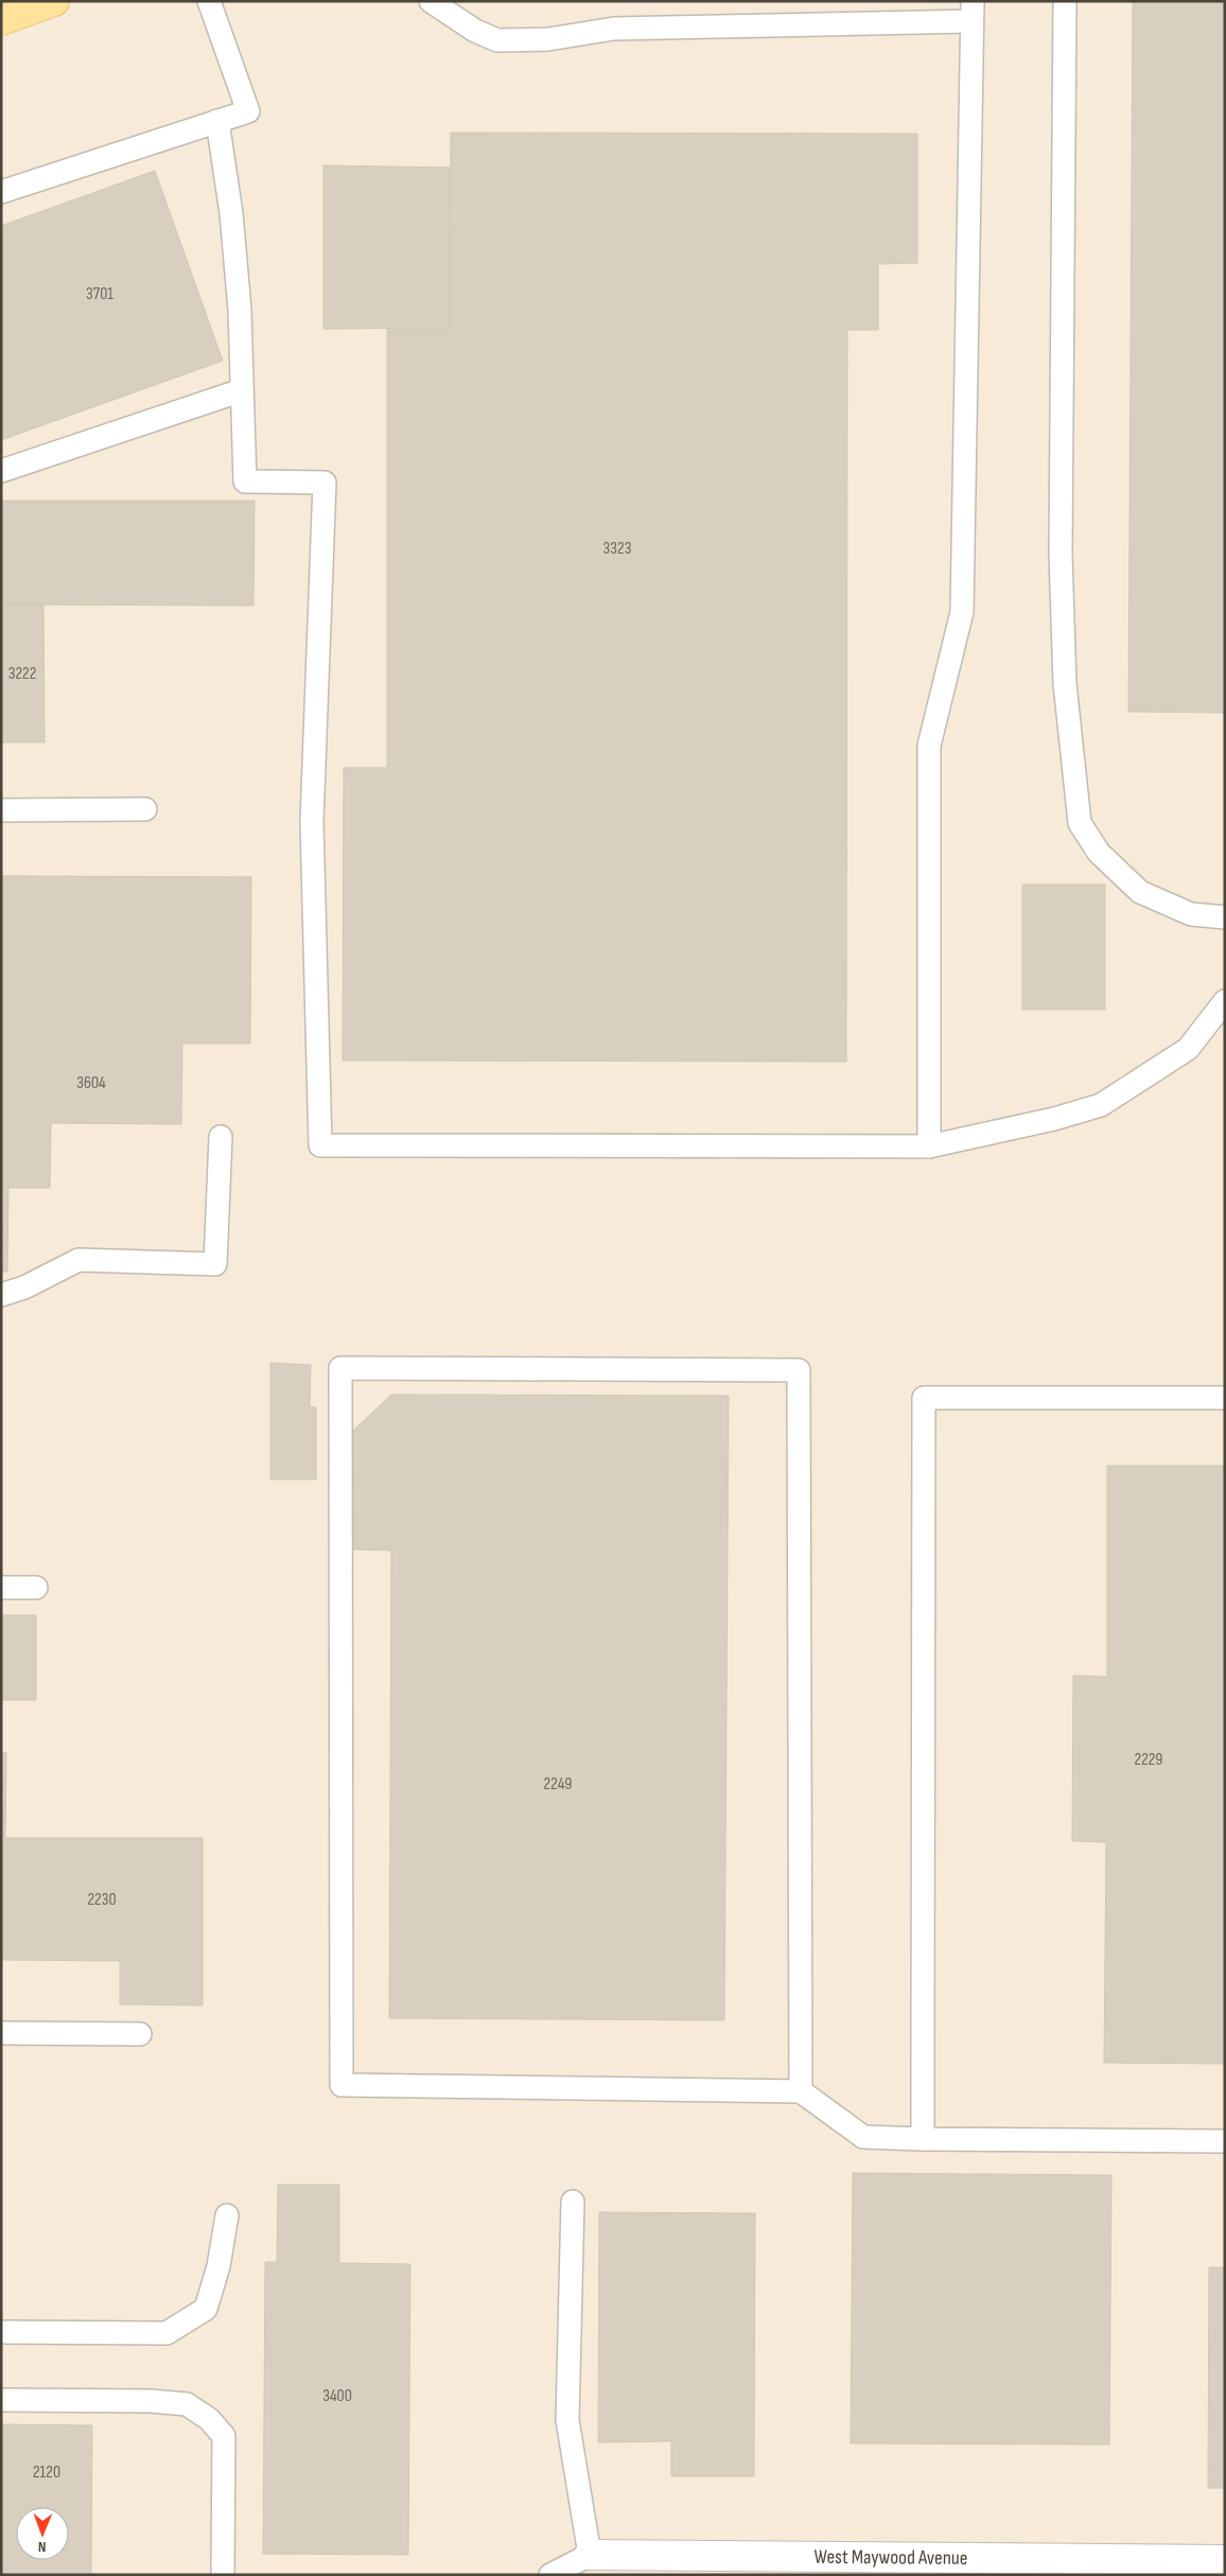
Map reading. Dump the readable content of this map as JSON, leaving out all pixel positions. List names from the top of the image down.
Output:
{
  "streets": {
    "street": ["West Maywood Avenue"]
  },
  "house_numbers": [
    "3701",
    "3323",
    "3222",
    "3604",
    "2229",
    "2249",
    "2230",
    "3400",
    "2120"
  ],
  "north": "bottom"
}
